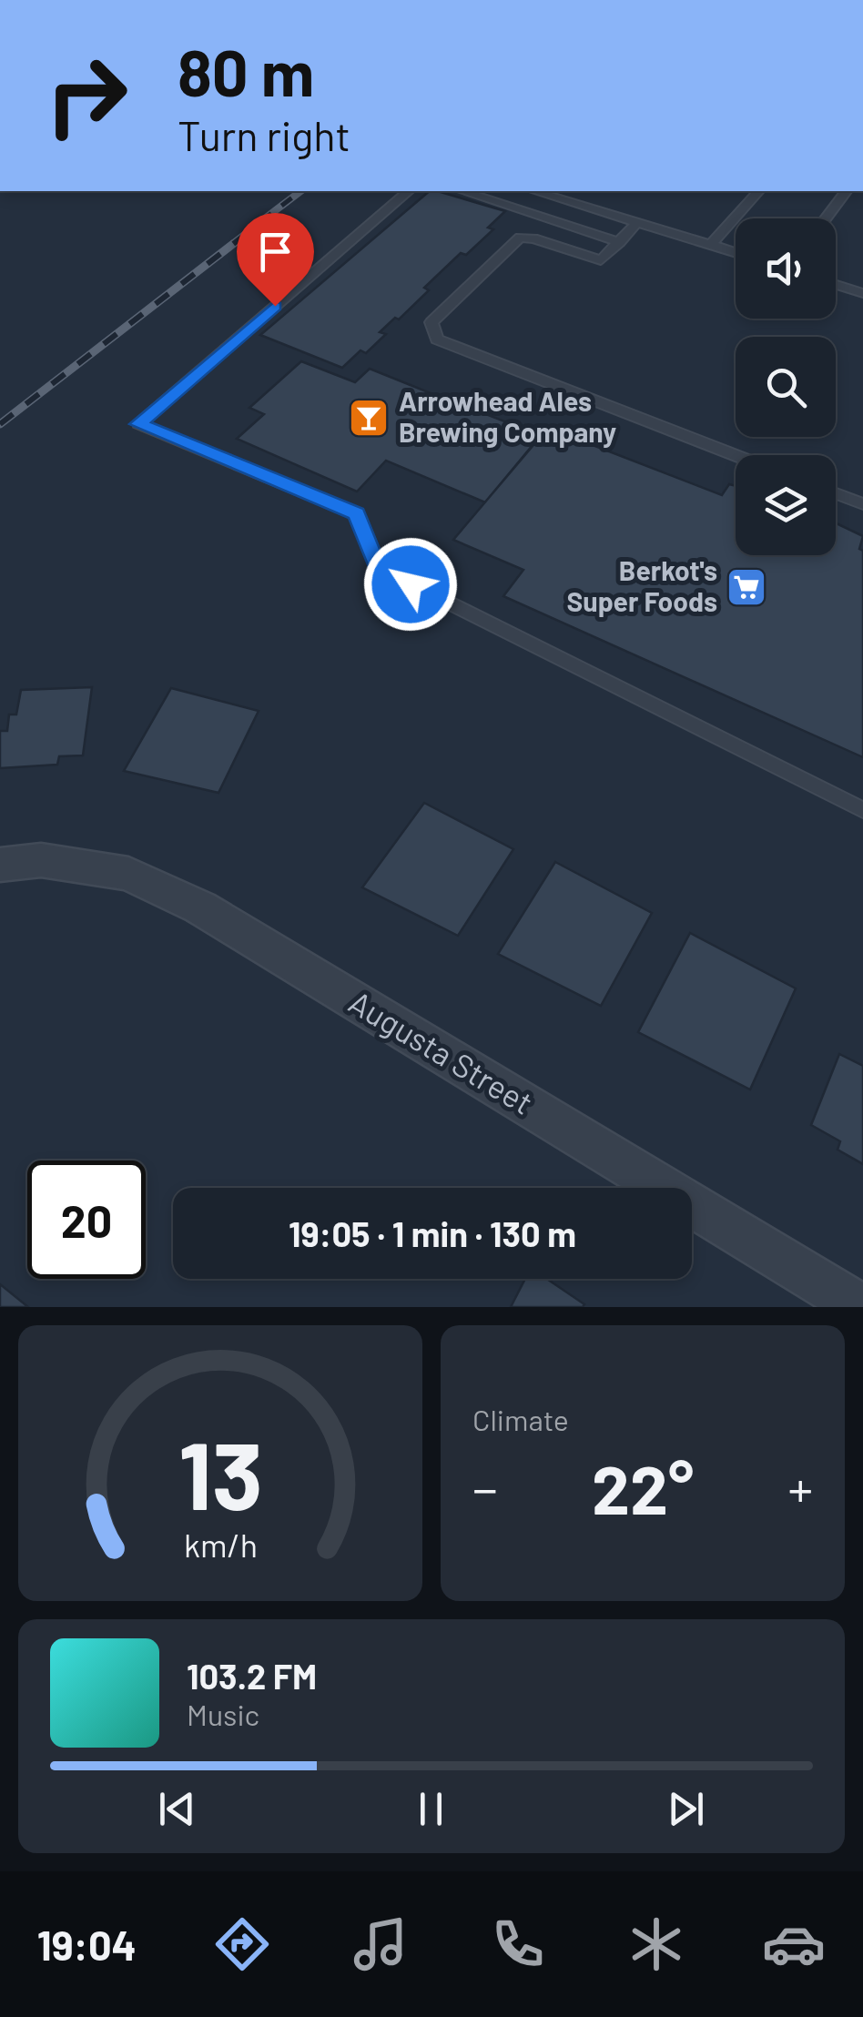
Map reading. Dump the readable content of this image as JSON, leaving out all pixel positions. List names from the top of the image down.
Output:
{
  "streets": {
    "street": ["Augusta Street"]
  },
  "places": {
    "bar": ["Arrowhead Ales Brewing Company"],
    "supermarket": ["Berkot's Super Foods"]
  },
  "page": {
    "turn": ["80 m", "Turn right"],
    "limit": "20",
    "trip": "19:05 · 1 min · 130 m",
    "tile": "Climate",
    "heat": ["−", "22°", "+"],
    "song": ["103.2 FM", "Music"],
    "tabs": "19:04",
    "gauge": ["13", "km/h"]
  }
}
